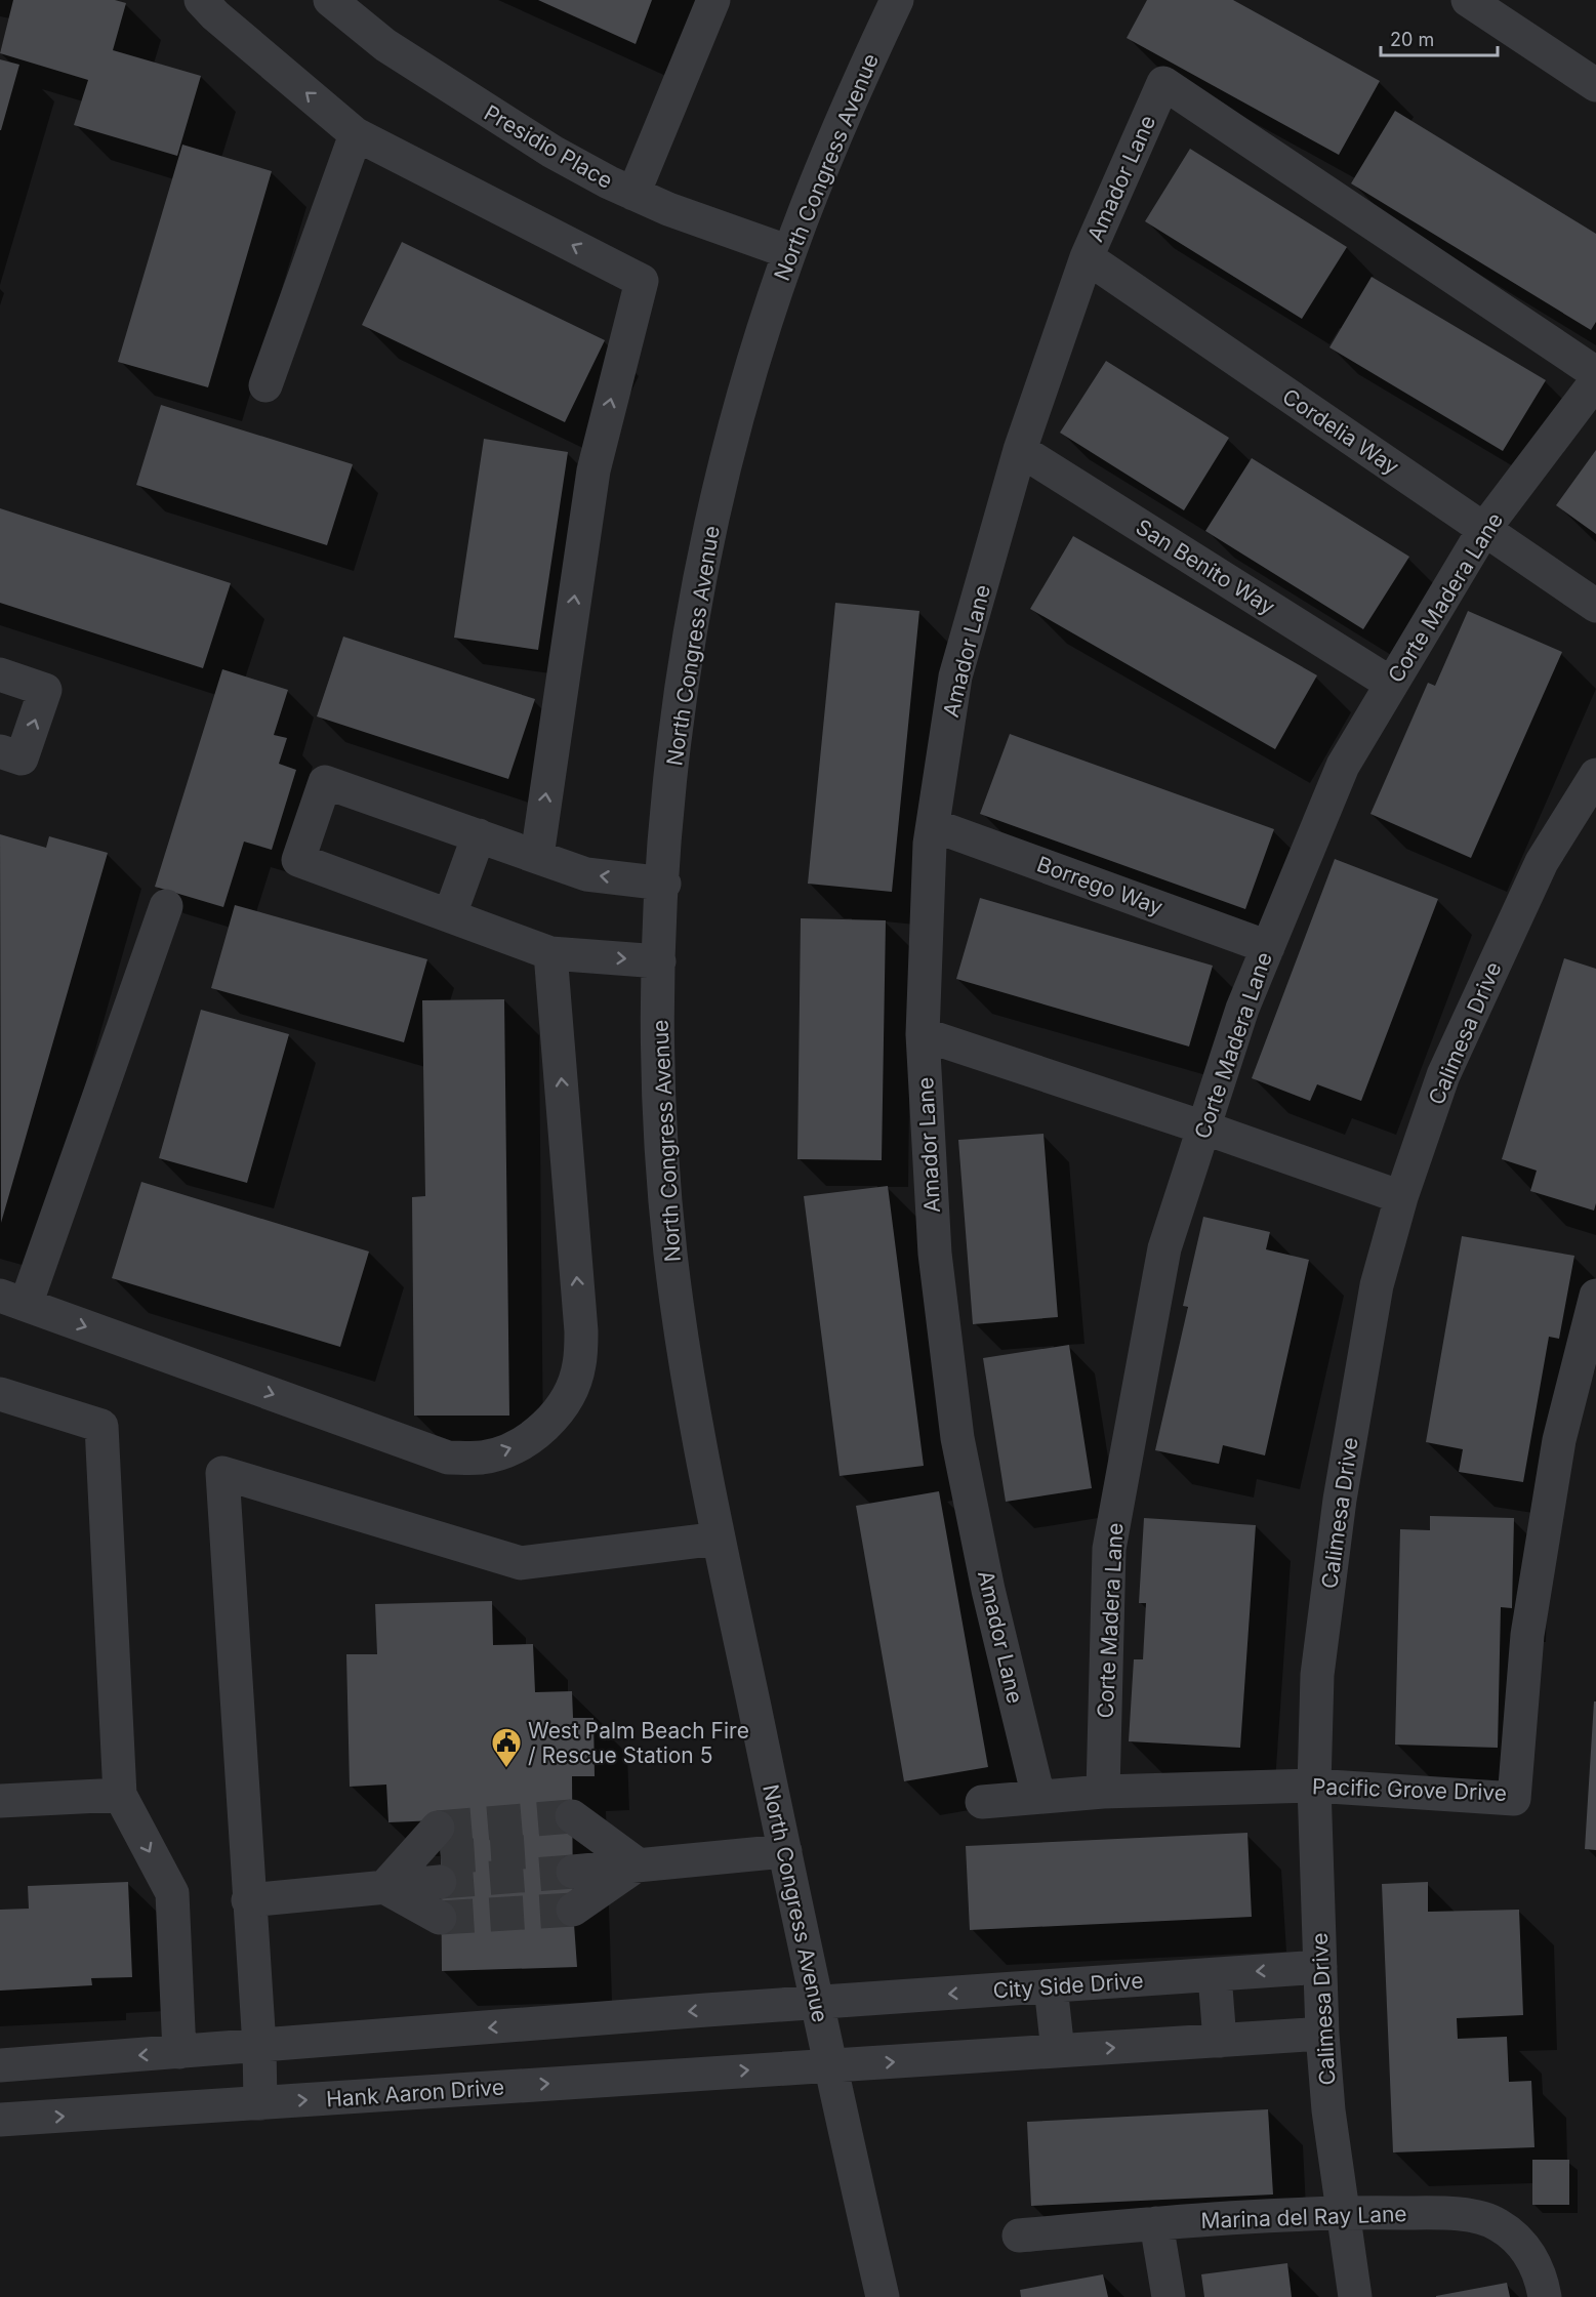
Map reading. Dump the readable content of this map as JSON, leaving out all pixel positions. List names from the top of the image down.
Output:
{
  "streets": {
    "street": [
      "Presidio Place",
      "North Congress Avenue",
      "Amador Lane",
      "Cordelia Way",
      "San Benito Way",
      "Corte Madera Lane",
      "Borrego Way",
      "Calimesa Drive",
      "Pacific Grove Drive",
      "City Side Drive",
      "Hank Aaron Drive",
      "Marina del Ray Lane"
    ]
  },
  "crossings": [
    ["Presidio Place", "North Congress Avenue"],
    ["North Congress Avenue", "City Side Drive"],
    ["North Congress Avenue", "Hank Aaron Drive"],
    ["Amador Lane", "Cordelia Way"],
    ["Amador Lane", "San Benito Way"],
    ["Amador Lane", "Borrego Way"],
    ["Amador Lane", "Pacific Grove Drive"],
    ["Cordelia Way", "Corte Madera Lane"],
    ["San Benito Way", "Corte Madera Lane"],
    ["Corte Madera Lane", "Borrego Way"],
    ["Corte Madera Lane", "Pacific Grove Drive"],
    ["Calimesa Drive", "Pacific Grove Drive"],
    ["Calimesa Drive", "City Side Drive"],
    ["Calimesa Drive", "Marina del Ray Lane"]
  ],
  "places": {
    "public building": ["West Palm Beach Fire / Rescue Station 5"]
  },
  "scale_bar": "20 m"
}
